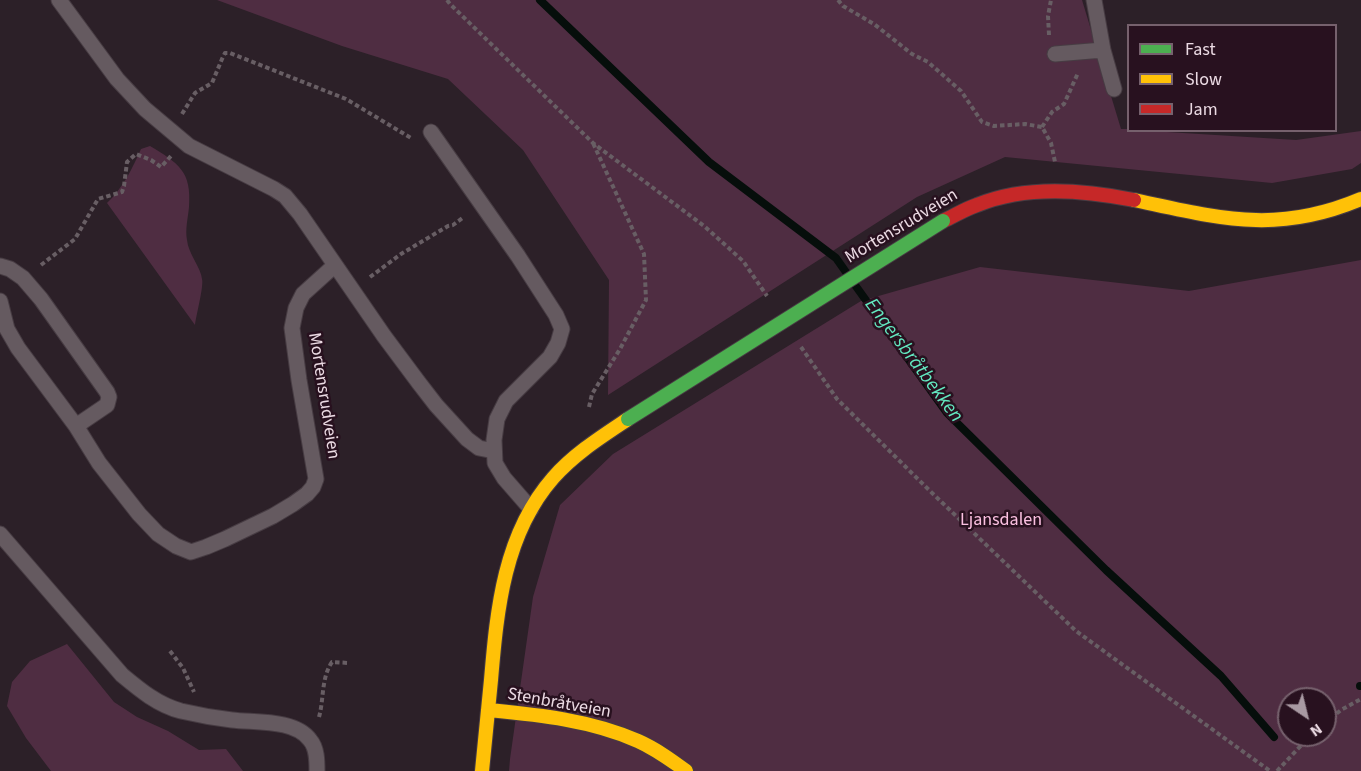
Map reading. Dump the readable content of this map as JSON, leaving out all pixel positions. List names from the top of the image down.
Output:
{
  "streets": {
    "street": ["Mortensrudveien", "Stenbråtveien"]
  },
  "crossings": [
    ["Mortensrudveien", "Stenbråtveien"]
  ],
  "water": ["Engersbråtbekken"],
  "parks": ["Ljansdalen"],
  "legend": ["Fast", "Slow", "Jam"],
  "north": "bottom right"
}
